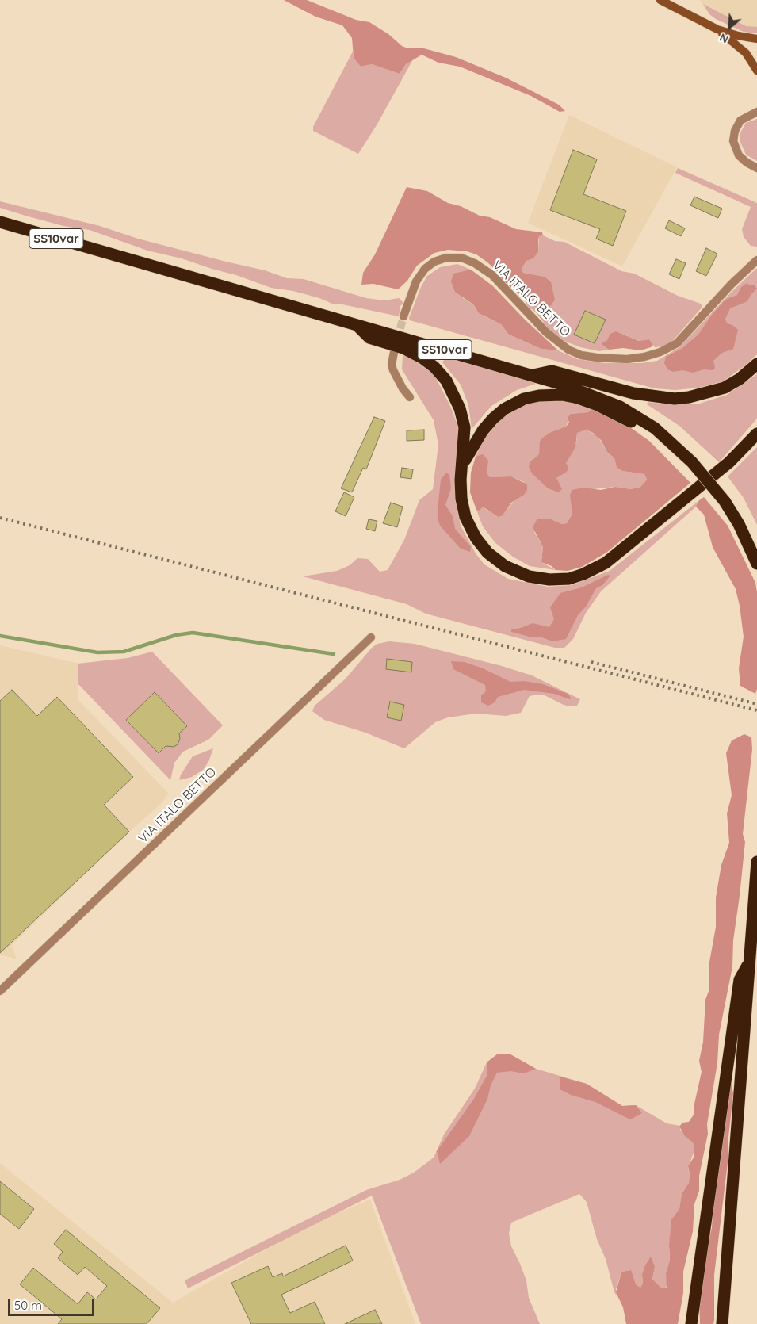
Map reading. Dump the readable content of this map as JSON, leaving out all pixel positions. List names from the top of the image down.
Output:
{
  "streets": {
    "highway": ["SS10var"],
    "street": ["VIA ITALO BETTO"]
  },
  "scale_bar": "50 m",
  "north": "bottom left"
}
